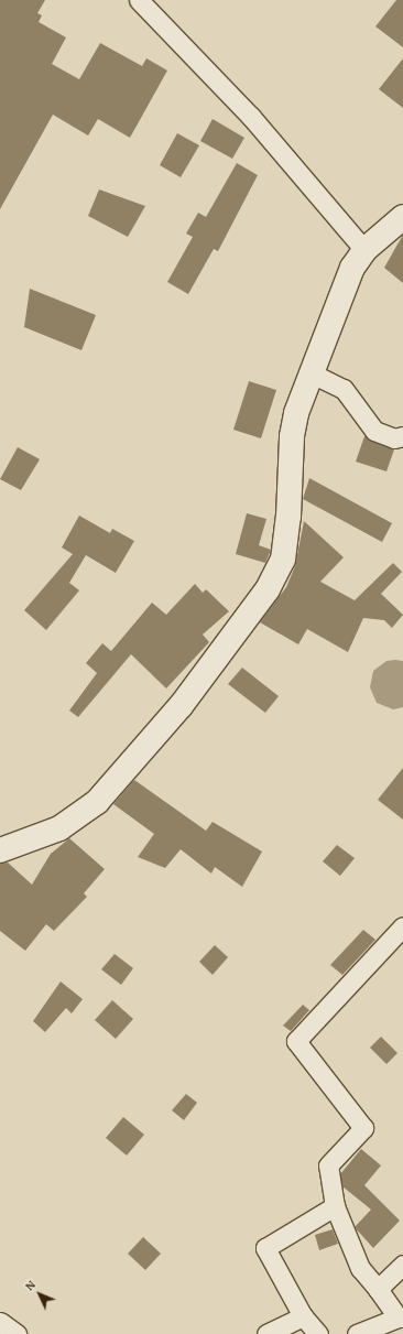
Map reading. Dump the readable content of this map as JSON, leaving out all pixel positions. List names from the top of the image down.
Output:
{
  "north": "top left"
}
